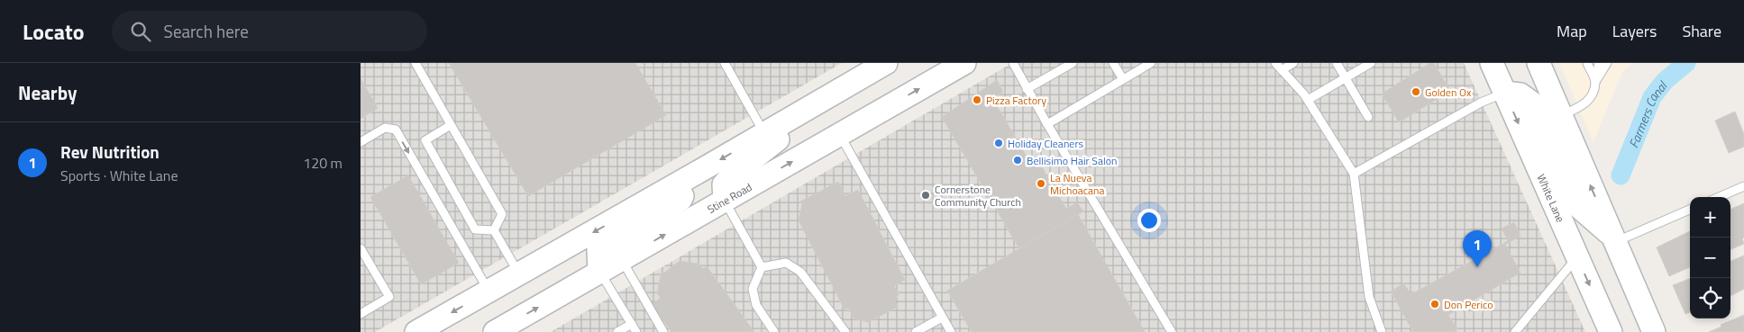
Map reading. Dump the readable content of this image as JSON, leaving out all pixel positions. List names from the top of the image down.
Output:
{
  "streets": {
    "main road": ["Stine Road", "White Lane"]
  },
  "water": ["Farmers Canal"],
  "places": [
    "Golden Ox",
    "Pizza Factory",
    "Holiday Cleaners",
    "Bellisimo Hair Salon",
    "La Nueva Michoacana",
    "Cornerstone Community Church",
    "Don Perico"
  ],
  "page": {
    "header": "Locato",
    "search": "Search here",
    "nav": ["Map", "Layers", "Share"],
    "heading": "Nearby",
    "list": [
      {
        "mark": "1",
        "name": "Rev Nutrition",
        "note": "Sports · White Lane",
        "value": "120 m"
      }
    ],
    "map_buttons": ["+", "−"],
    "pins": "1"
  }
}
